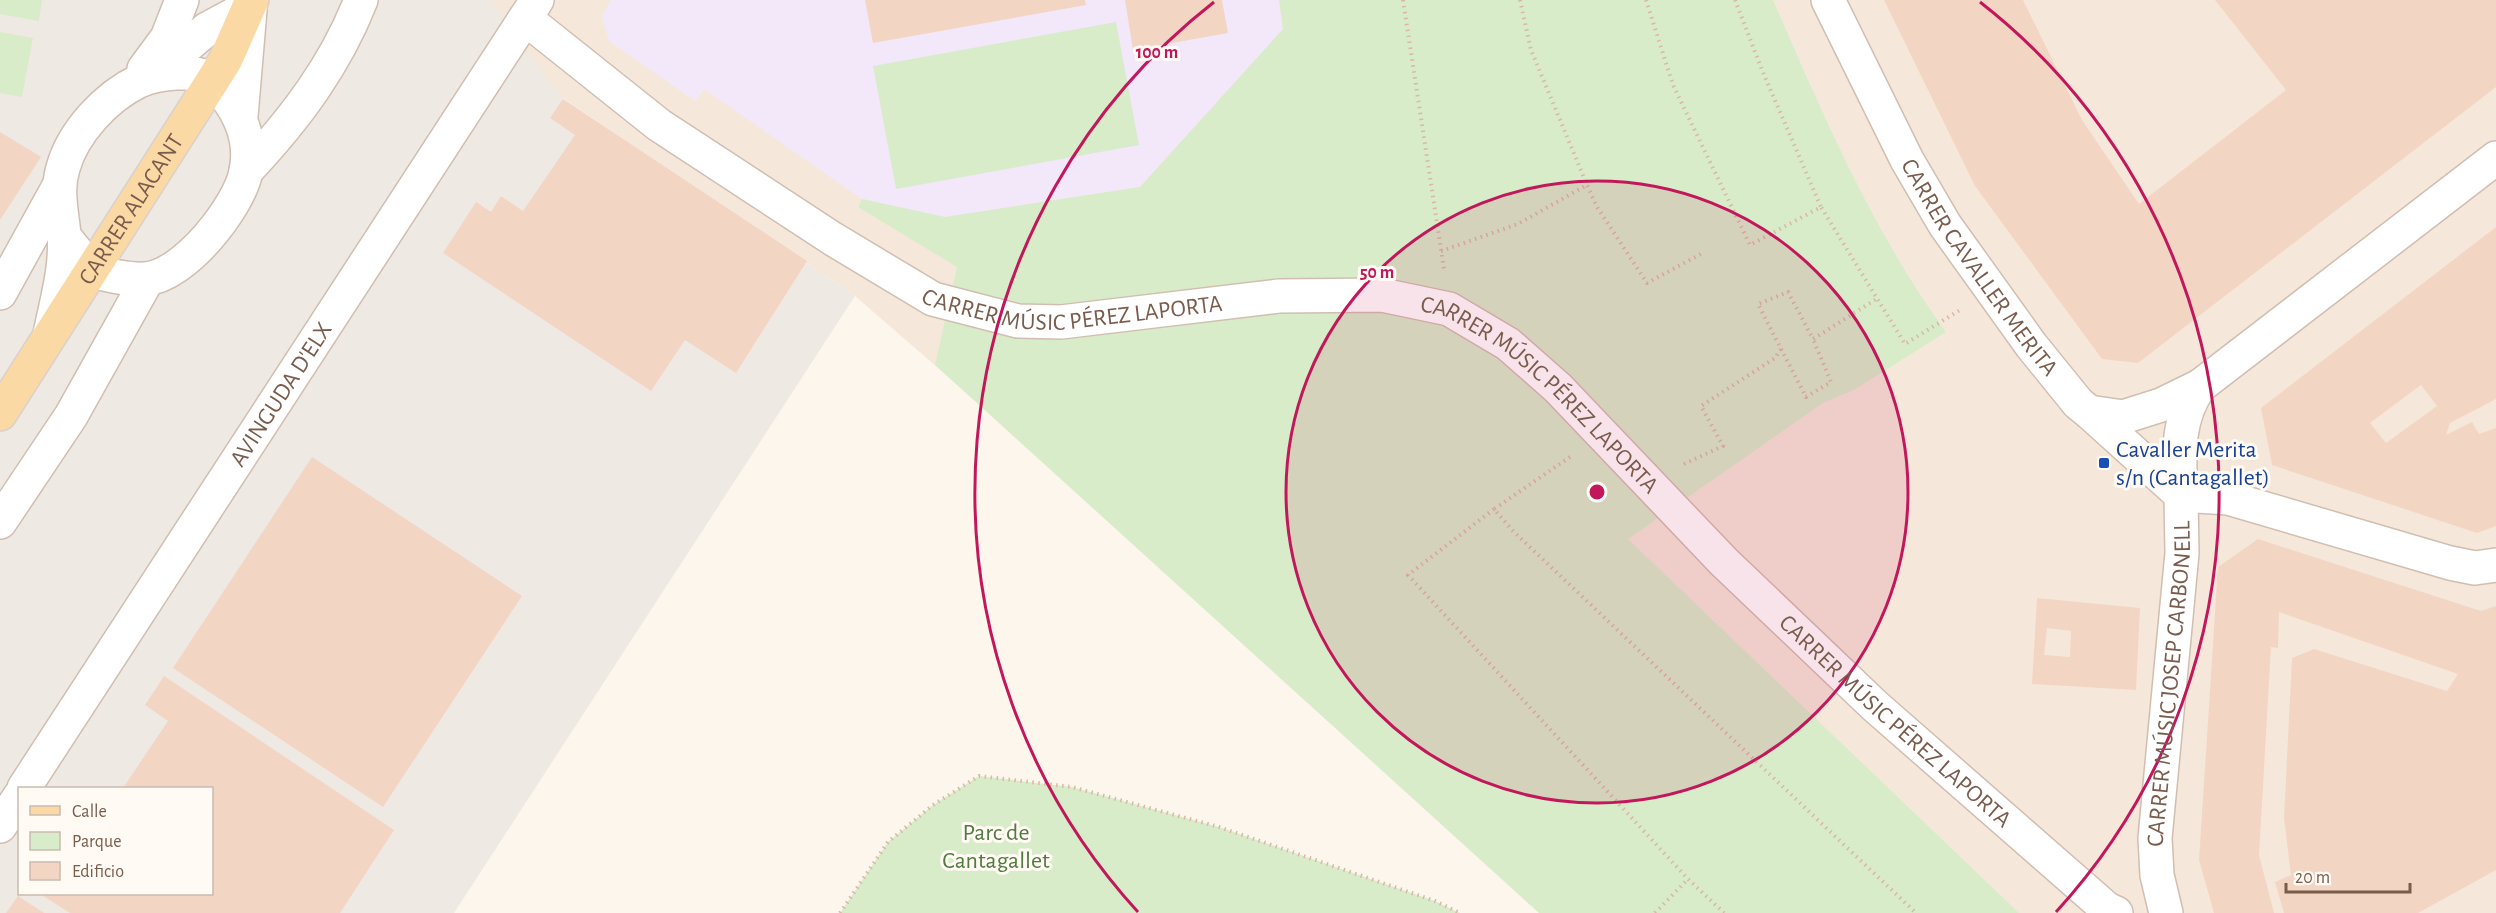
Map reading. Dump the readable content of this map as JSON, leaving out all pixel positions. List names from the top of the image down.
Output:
{
  "streets": {
    "main road": ["CARRER ALACANT"],
    "street": [
      "CARRER CAVALLER MERITA",
      "CARRER MÚSIC PÉREZ LAPORTA",
      "AVINGUDA D'ELX",
      "CARRER MÚSIC JOSEP CARBONELL"
    ]
  },
  "crossings": [
    ["CARRER CAVALLER MERITA", "CARRER MÚSIC JOSEP CARBONELL"],
    ["CARRER MÚSIC PÉREZ LAPORTA", "AVINGUDA D'ELX"]
  ],
  "parks": ["Parc de Cantagallet"],
  "places": {
    "transit": ["Cavaller Merita s/n (Cantagallet)"]
  },
  "legend": ["Calle", "Parque", "Edificio"],
  "scale_bar": "20 m",
  "rings": ["100 m", "50 m"]
}
